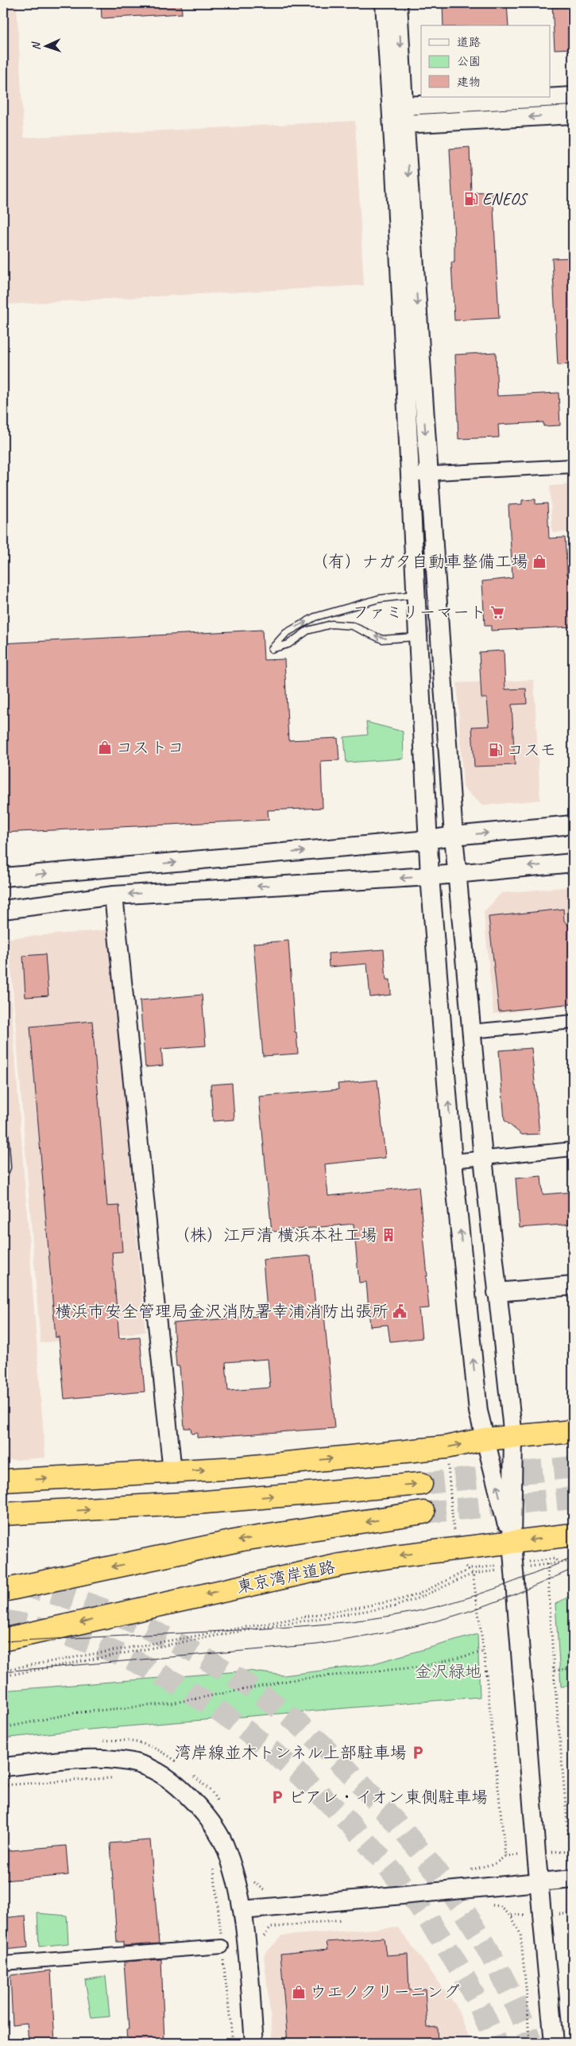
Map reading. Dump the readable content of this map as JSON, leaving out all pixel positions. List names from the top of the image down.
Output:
{
  "streets": {
    "highway": ["東京湾岸道路"]
  },
  "parks": ["金沢緑地"],
  "places": {
    "fuel station": ["ENEOS", "コスモ"],
    "shop": ["（有）ナガタ自動車整備工場", "コストコ", "ウエノクリーニング"],
    "supermarket": ["ファミリーマート"],
    "building": ["（株）江戸清 横浜本社工場"],
    "public building": ["横浜市安全管理局金沢消防署幸浦消防出張所"],
    "parking": ["湾岸線並木トンネル上部駐車場", "ビアレ・イオン東側駐車場"]
  },
  "legend": ["道路", "公園", "建物"],
  "north": "left"
}
